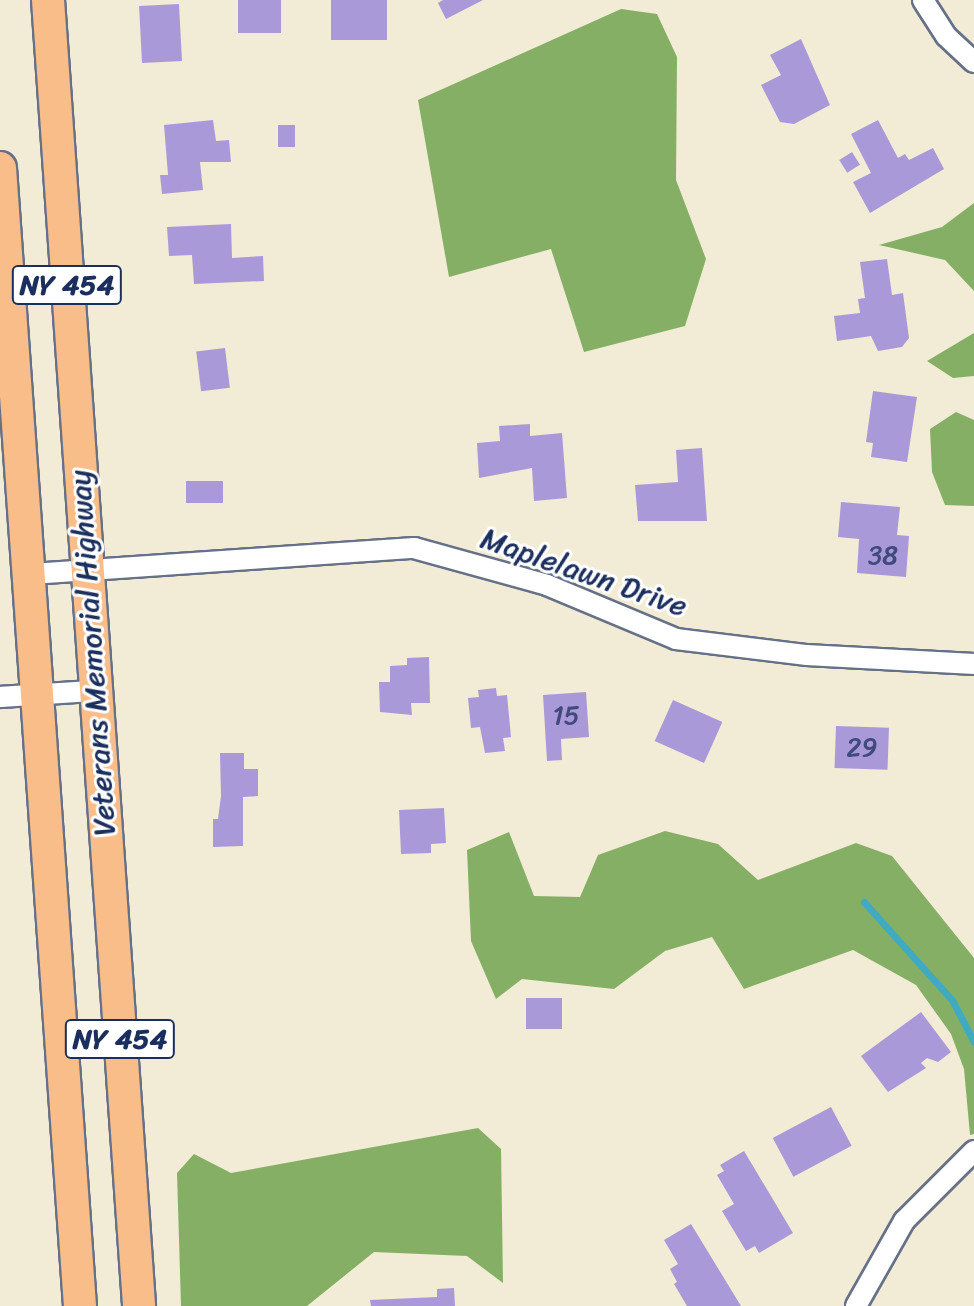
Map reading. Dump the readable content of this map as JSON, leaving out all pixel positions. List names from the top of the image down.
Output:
{
  "streets": {
    "main road": ["NY 454", "Veterans Memorial Highway"],
    "street": ["Maplelawn Drive"]
  },
  "crossings": [
    ["Maplelawn Drive", "Veterans Memorial Highway"]
  ],
  "house_numbers": ["38", "15", "29"]
}
